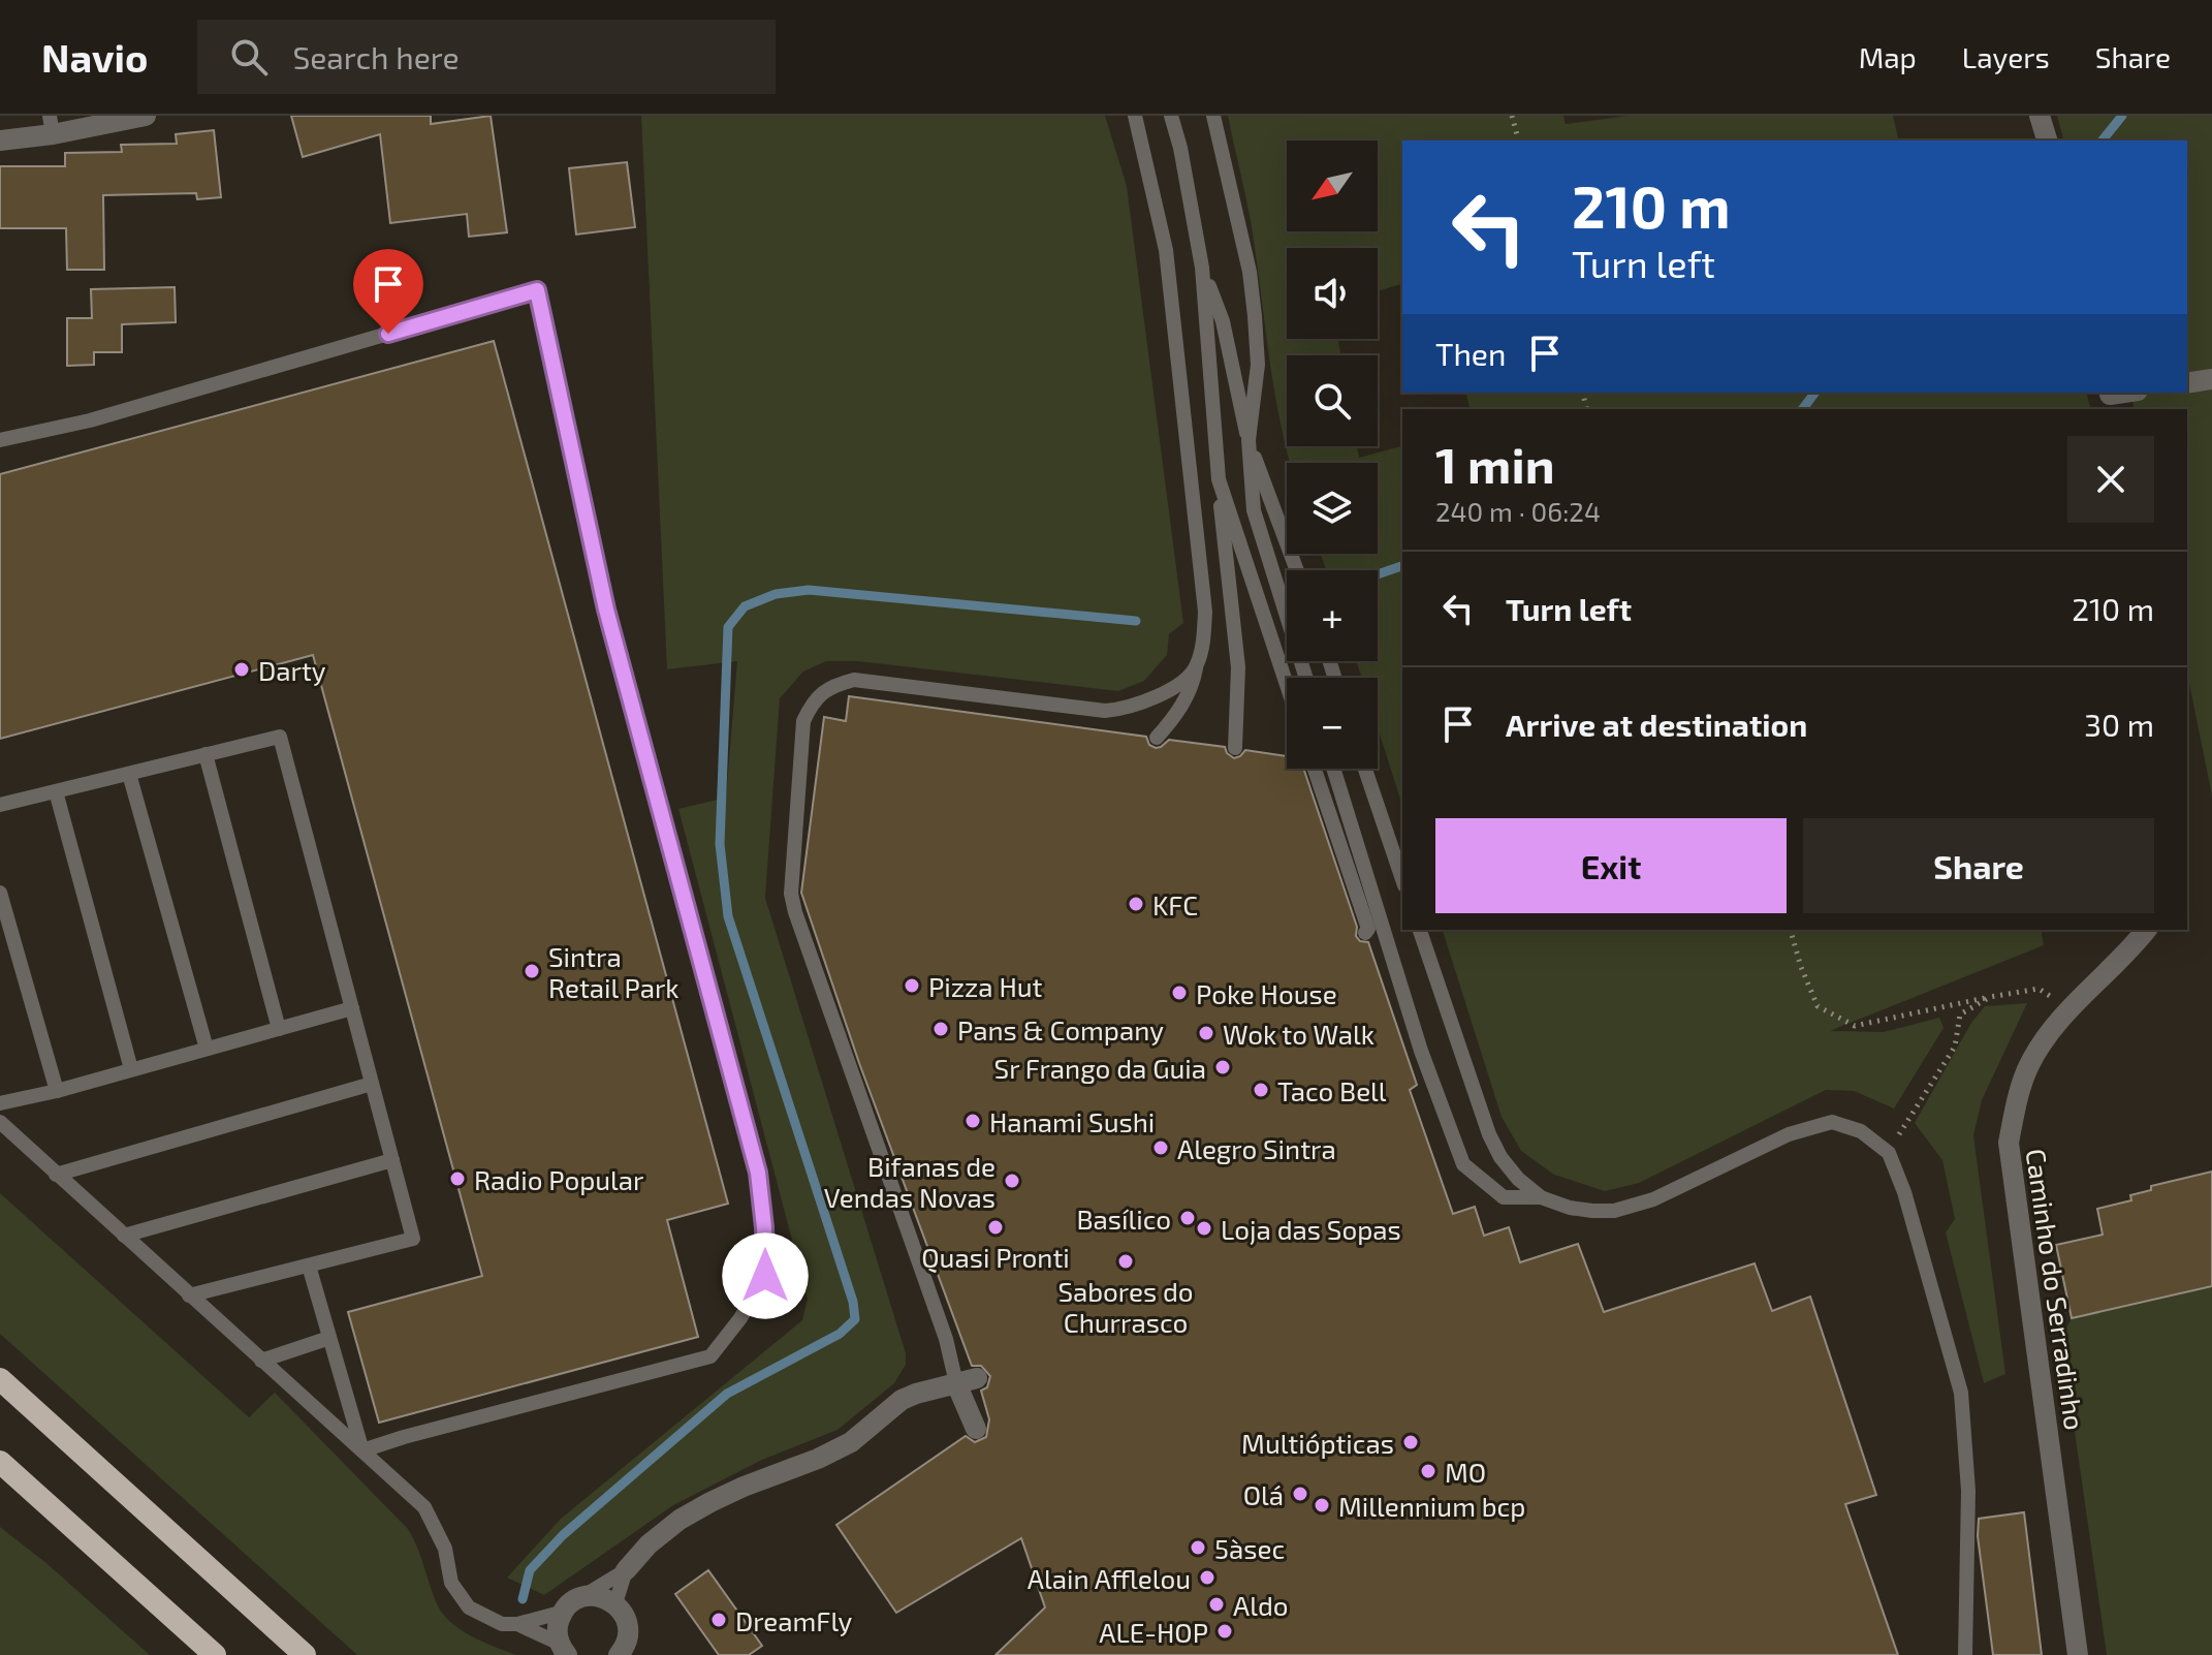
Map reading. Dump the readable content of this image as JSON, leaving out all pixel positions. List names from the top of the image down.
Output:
{
  "streets": {
    "street": ["Caminho do Serradinho"]
  },
  "places": [
    "Darty",
    "KFC",
    "Sintra Retail Park",
    "Pizza Hut",
    "Poke House",
    "Pans & Company",
    "Wok to Walk",
    "Sr Frango da Guia",
    "Taco Bell",
    "Hanami Sushi",
    "Alegro Sintra",
    "Radio Popular",
    "Bifanas de Vendas Novas",
    "Basílico",
    "Quasi Pronti",
    "Loja das Sopas",
    "Sabores do Churrasco",
    "Multiópticas",
    "MO",
    "Olá",
    "Millennium bcp",
    "5àsec",
    "Alain Afflelou",
    "Aldo",
    "DreamFly",
    "ALE-HOP"
  ],
  "north": "bottom left",
  "page": {
    "header": "Navio",
    "search": "Search here",
    "nav": ["Map", "Layers", "Share"],
    "map_buttons": ["+", "−"],
    "turn": ["210 m", "Turn left"],
    "then": "Then",
    "heading": ["1 min", "240 m · 06:24"],
    "list": [
      {
        "name": "Turn left",
        "value": "210 m"
      },
      {
        "name": "Arrive at destination",
        "value": "30 m"
      }
    ],
    "buttons": ["Exit", "Share"]
  }
}
